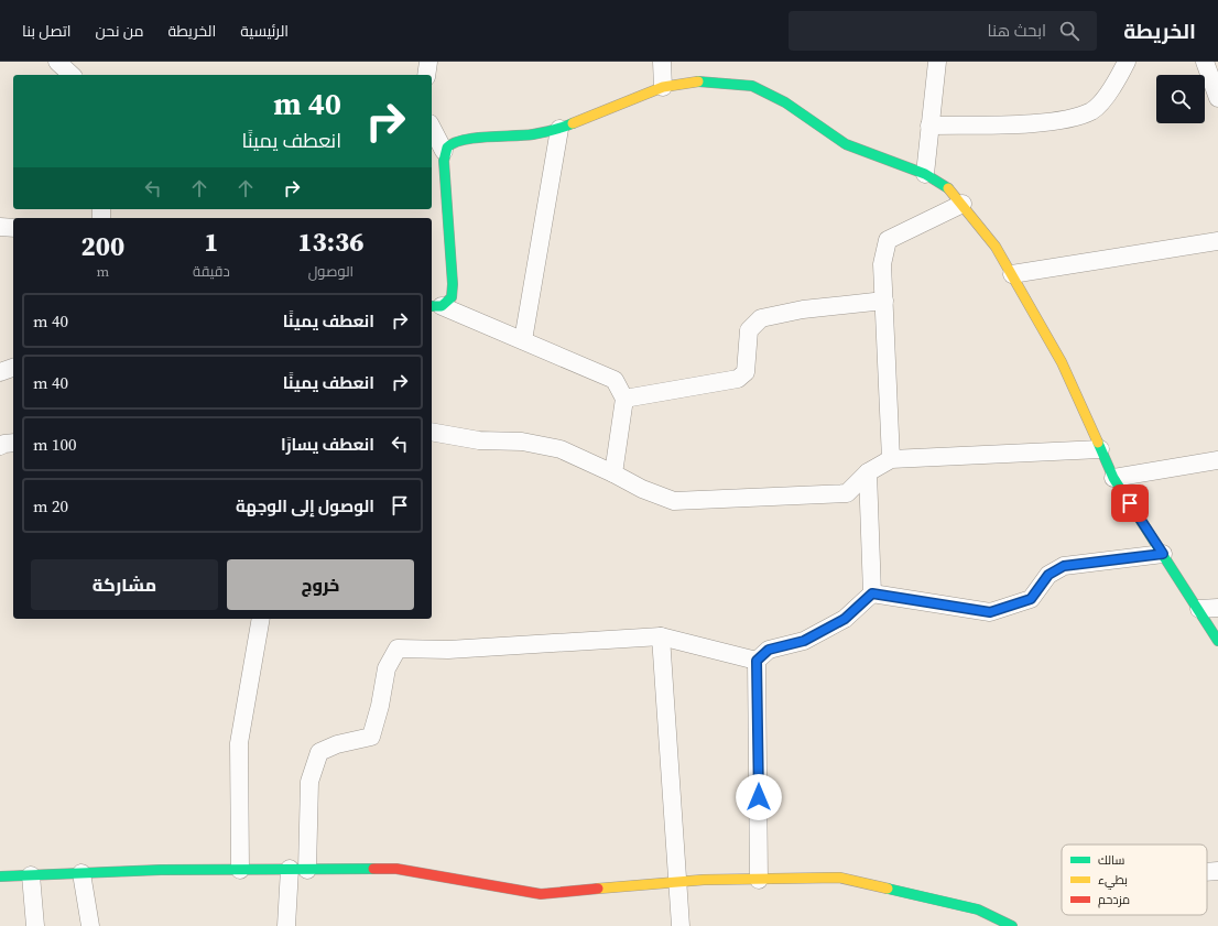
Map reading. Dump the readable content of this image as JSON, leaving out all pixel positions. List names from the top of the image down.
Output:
{
  "legend": ["سالك", "بطيء", "مزدحم"],
  "page": {
    "header": "الخريطة",
    "search": "ابحث هنا",
    "nav": [
      "الرئيسية",
      "الخريطة",
      "من نحن",
      "اتصل بنا"
    ],
    "turn": ["40 m", "انعطف يمينًا"],
    "eta": [
      "13:36",
      "الوصول",
      "1",
      "دقيقة",
      "200",
      "m"
    ],
    "list": [
      {
        "name": "انعطف يمينًا",
        "value": "40 m"
      },
      {
        "name": "انعطف يمينًا",
        "value": "40 m"
      },
      {
        "name": "انعطف يسارًا",
        "value": "100 m"
      },
      {
        "name": "الوصول إلى الوجهة",
        "value": "20 m"
      }
    ],
    "buttons": ["خروج", "مشاركة"]
  }
}
